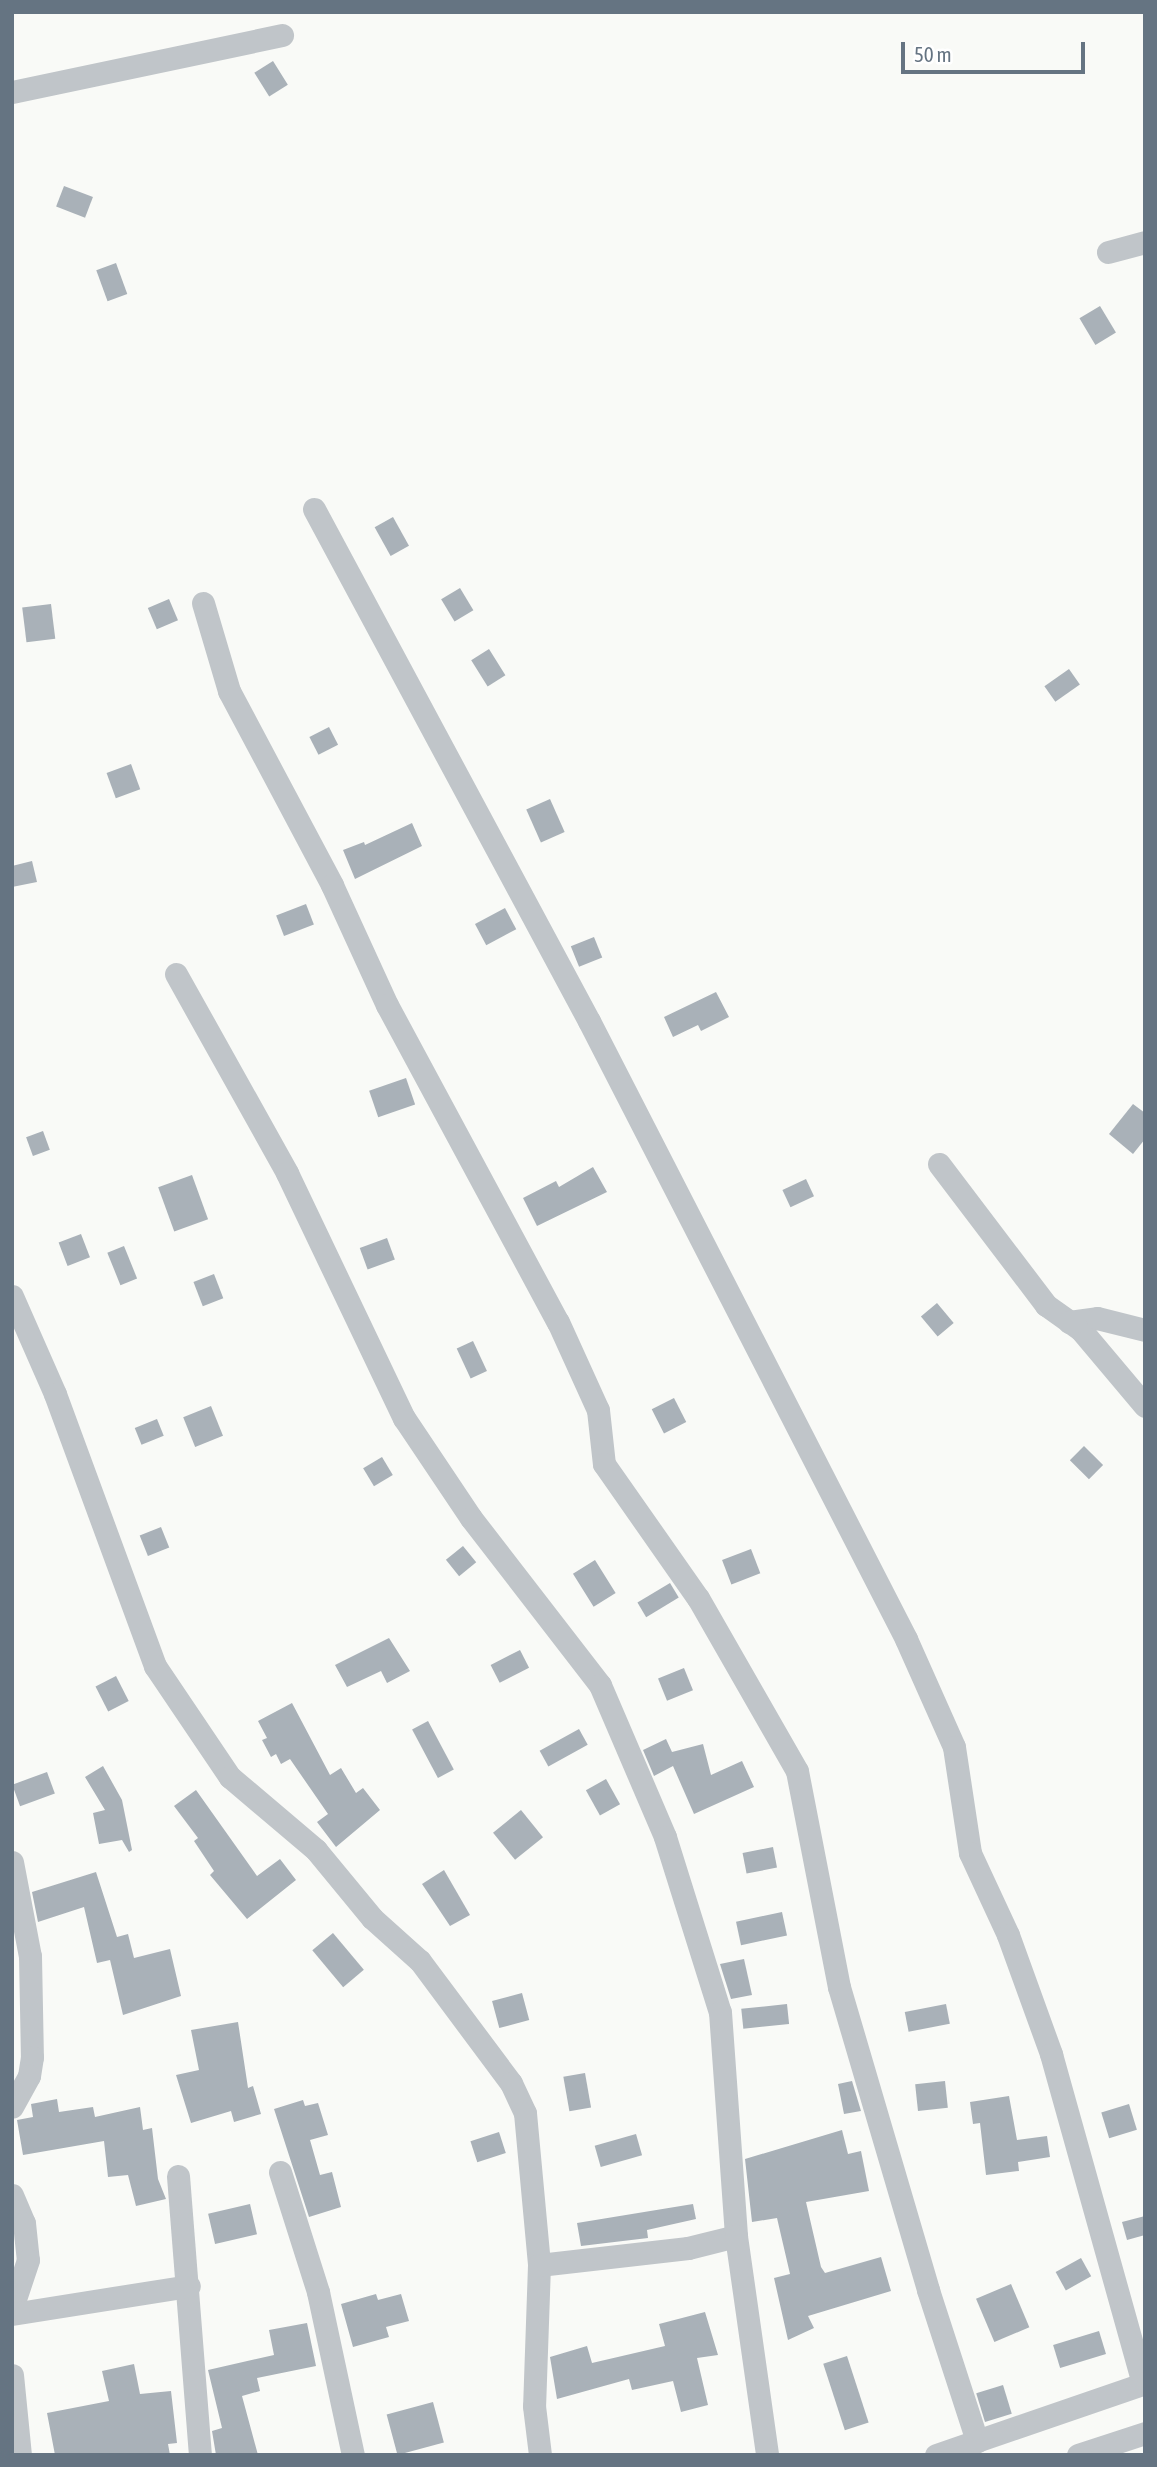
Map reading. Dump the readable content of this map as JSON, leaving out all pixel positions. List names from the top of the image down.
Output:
{
  "scale_bar": "50 m"
}
